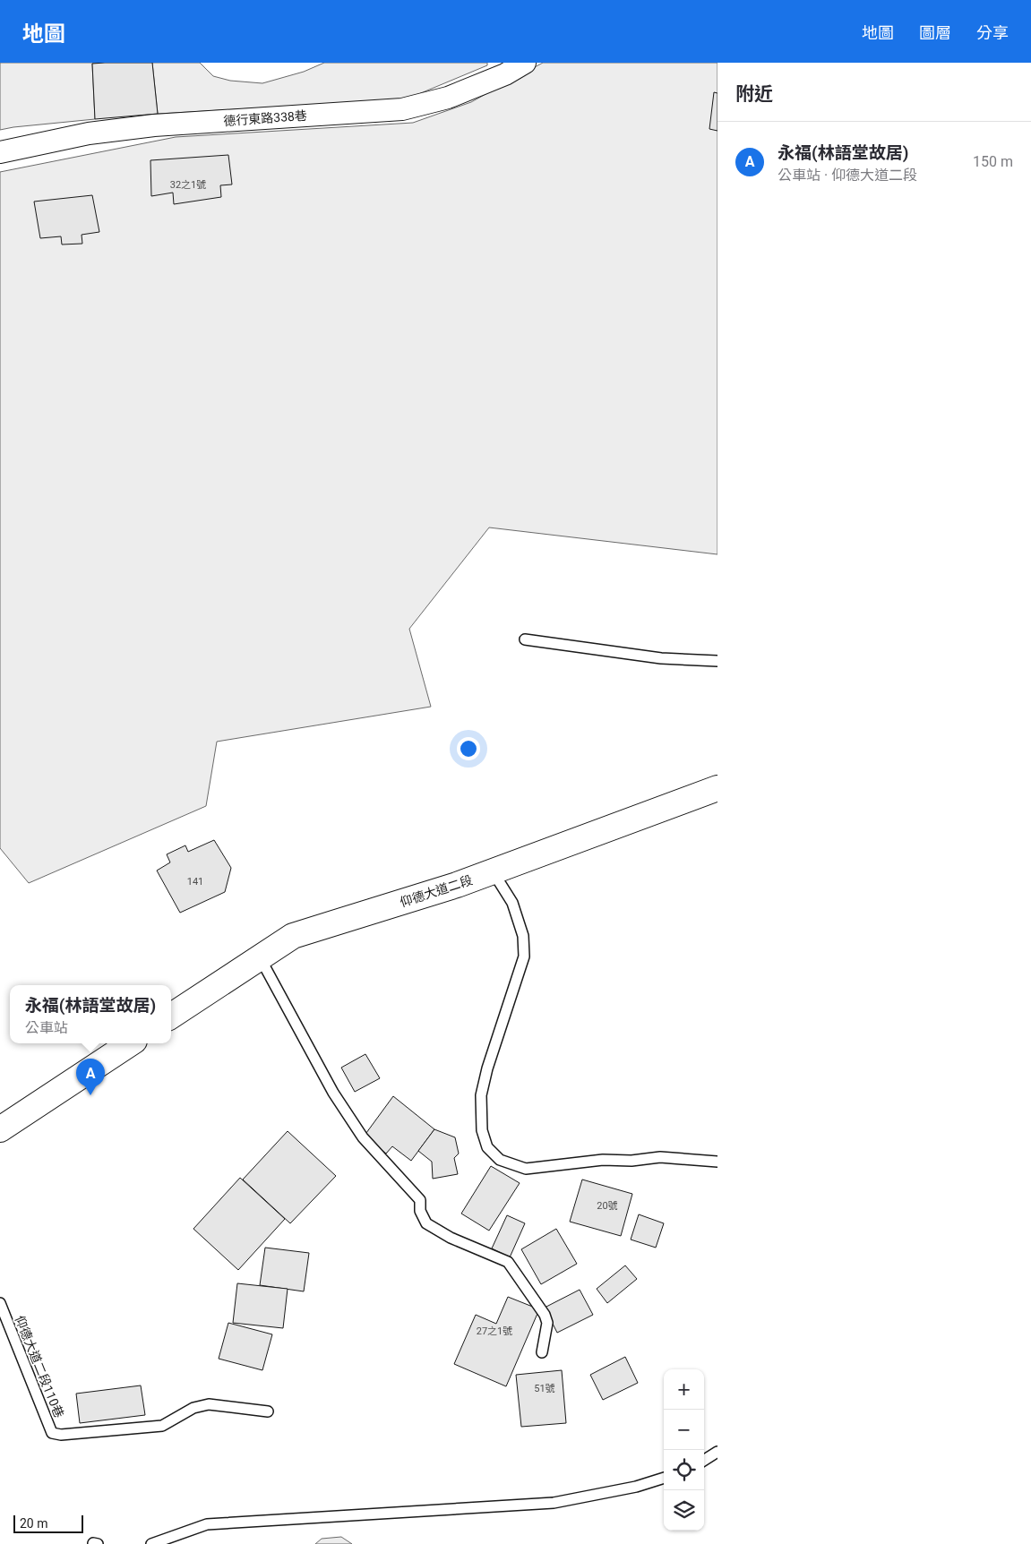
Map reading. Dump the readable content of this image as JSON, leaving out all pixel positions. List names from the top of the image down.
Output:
{
  "streets": {
    "main road": ["仰德大道二段"],
    "street": ["德行東路338巷"],
    "lane": ["仰德大道二段110巷"]
  },
  "house_numbers": [
    "32之1號",
    "141",
    "20號",
    "27之1號",
    "51號"
  ],
  "scale_bar": "20 m",
  "page": {
    "header": "地圖",
    "nav": ["地圖", "圖層", "分享"],
    "heading": "附近",
    "list": [
      {
        "mark": "A",
        "name": "永福(林語堂故居)",
        "note": "公車站 · 仰德大道二段",
        "value": "150 m"
      }
    ],
    "popup": ["永福(林語堂故居)", "公車站"],
    "pins": "A",
    "map_buttons": ["+", "−"],
    "scale": "20 m"
  }
}
